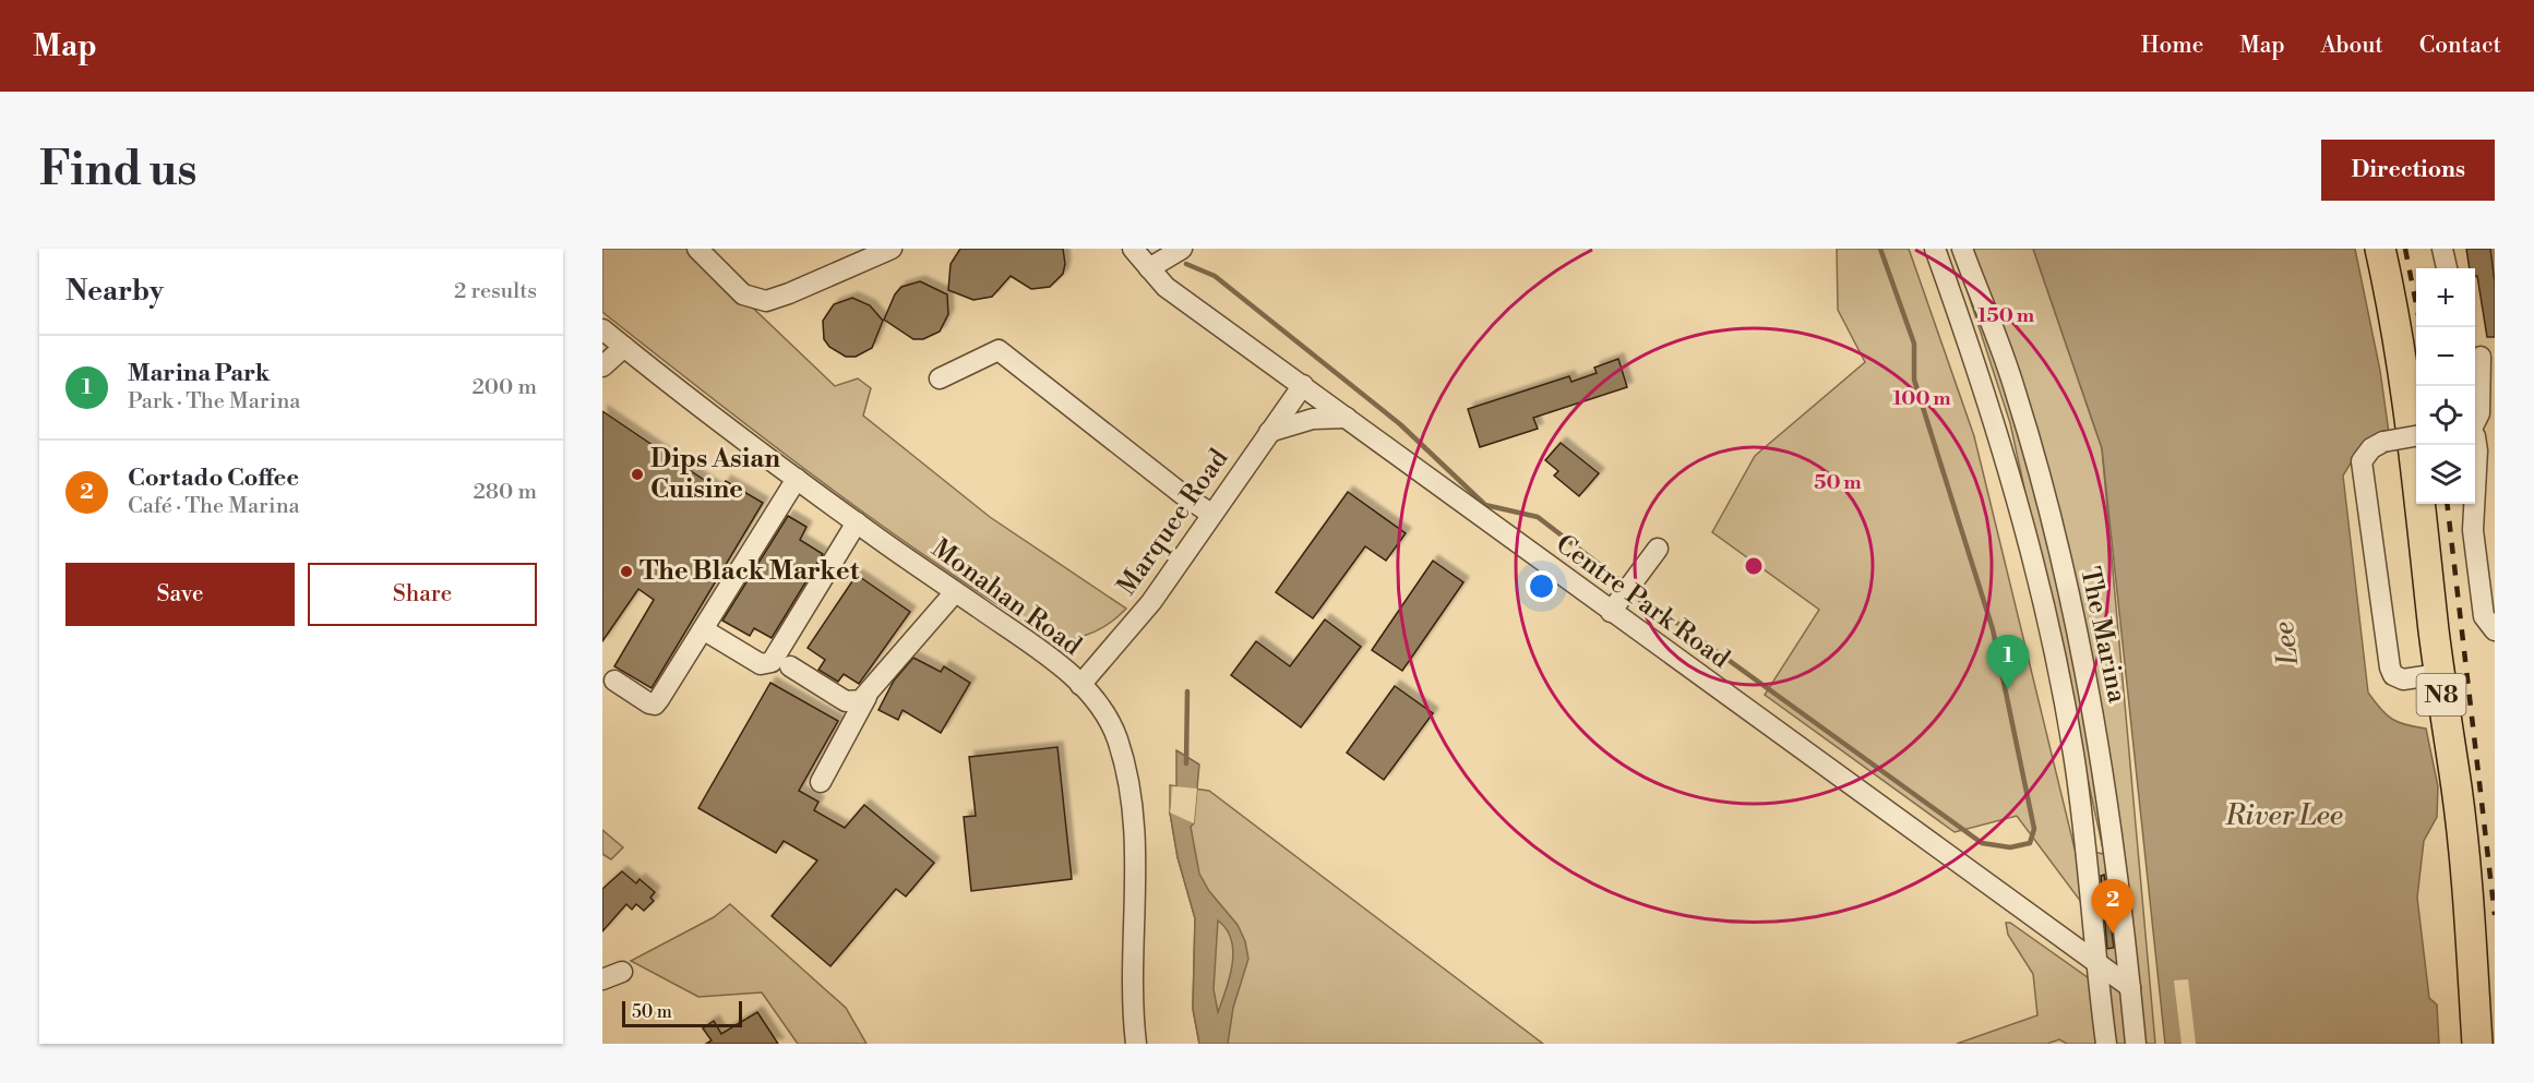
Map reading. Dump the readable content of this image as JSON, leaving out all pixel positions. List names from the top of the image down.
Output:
{
  "streets": {
    "highway": ["N8"],
    "street": [
      "Marquee Road",
      "Monahan Road",
      "Centre Park Road",
      "The Marina"
    ]
  },
  "crossings": [
    ["Marquee Road", "Monahan Road"],
    ["Marquee Road", "Centre Park Road"],
    ["Centre Park Road", "The Marina"]
  ],
  "water": ["Lee", "River Lee"],
  "places": ["Dips Asian Cuisine", "The Black Market"],
  "scale_bar": "50 m",
  "page": {
    "header": "Map",
    "nav": [
      "Home",
      "Map",
      "About",
      "Contact"
    ],
    "buttons": [
      "Directions",
      ["Save", "Share"]
    ],
    "title": "Find us",
    "heading": ["Nearby", "2 results"],
    "map_buttons": ["+", "−"],
    "list": [
      {
        "mark": "1",
        "name": "Marina Park",
        "note": "Park · The Marina",
        "value": "200 m"
      },
      {
        "mark": "2",
        "name": "Cortado Coffee",
        "note": "Café · The Marina",
        "value": "280 m"
      }
    ],
    "pins": ["1", "2"],
    "scale": "50 m"
  },
  "rings": ["150 m", "100 m", "50 m"]
}
